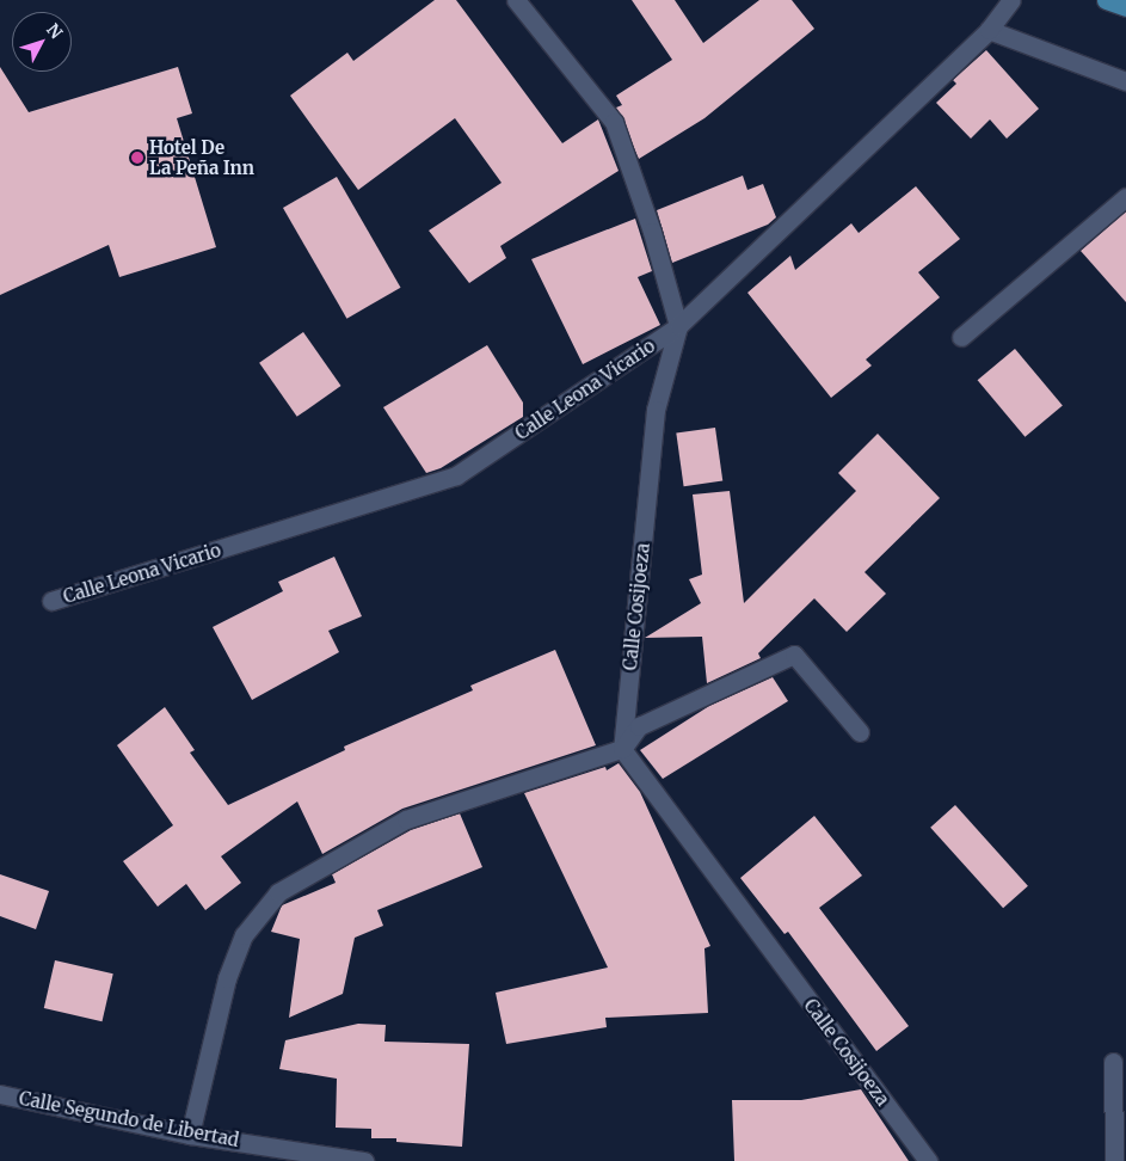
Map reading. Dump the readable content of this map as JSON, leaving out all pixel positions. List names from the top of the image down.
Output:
{
  "streets": {
    "street": ["Calle Leona Vicario", "Calle Cosijoeza", "Calle Segundo de Libertad"]
  },
  "crossings": [
    ["Calle Leona Vicario", "Calle Cosijoeza"]
  ],
  "places": ["Hotel De La Peña Inn"],
  "north": "top right"
}
